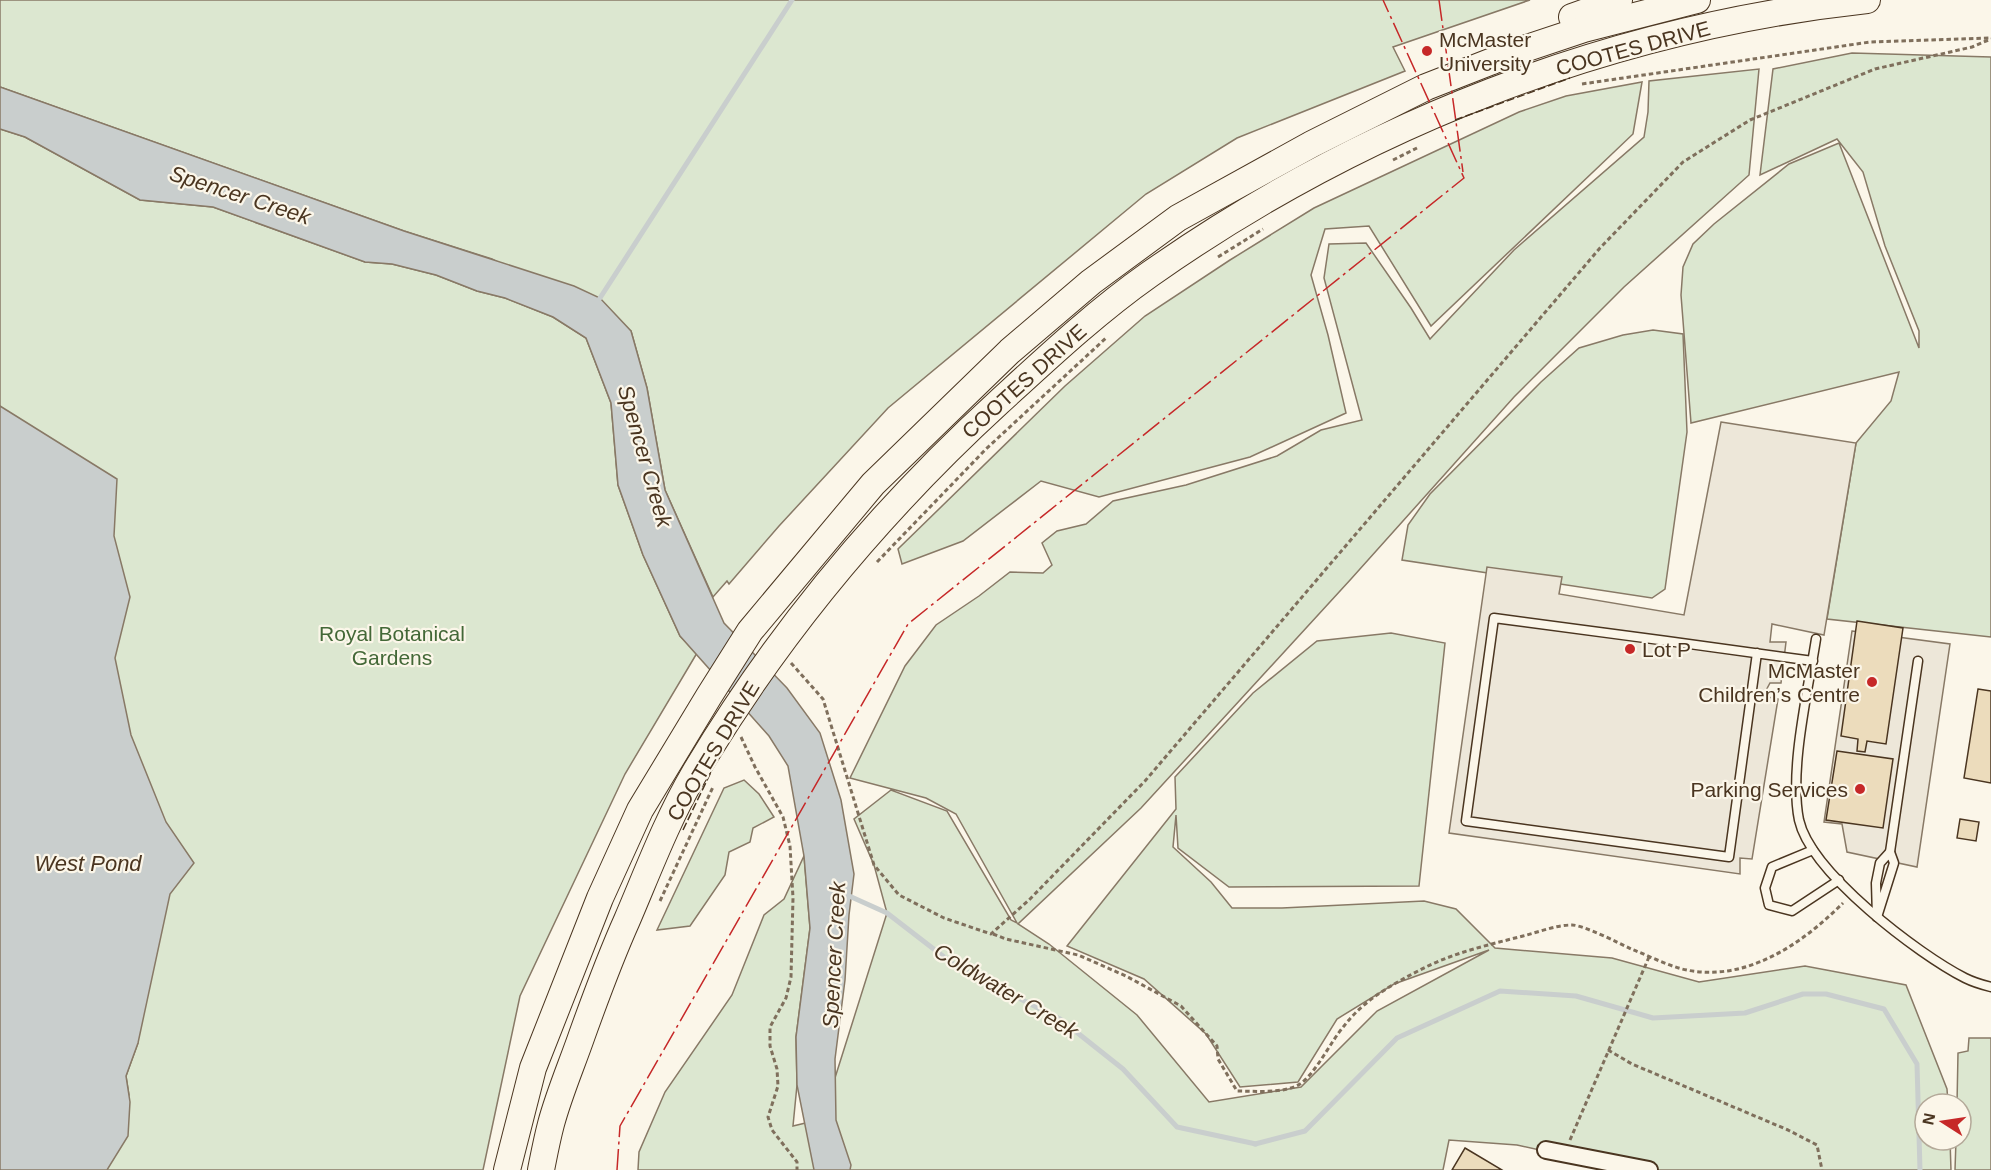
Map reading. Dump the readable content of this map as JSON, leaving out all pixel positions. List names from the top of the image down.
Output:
{
  "streets": {
    "main road": ["COOTES DRIVE"]
  },
  "water": ["Spencer Creek", "West Pond", "Coldwater Creek"],
  "parks": ["Royal Botanical Gardens"],
  "places": [
    "McMaster University",
    "Lot P",
    "McMaster Children’s Centre",
    "Parking Services"
  ],
  "north": "left"
}
